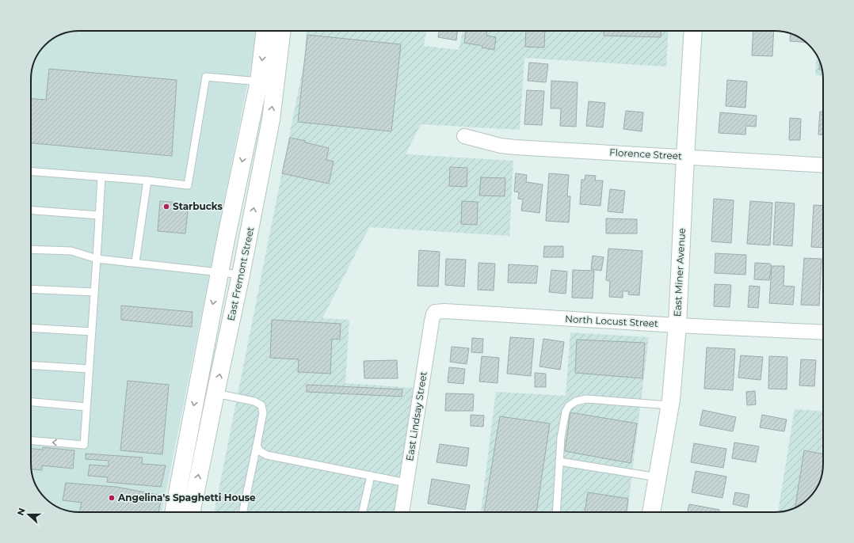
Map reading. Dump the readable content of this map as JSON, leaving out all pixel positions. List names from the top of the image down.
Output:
{
  "streets": {
    "main road": ["East Miner Avenue", "East Fremont Street"],
    "street": ["Florence Street", "North Locust Street", "East Lindsay Street"]
  },
  "crossings": [
    ["Florence Street", "East Miner Avenue"],
    ["East Miner Avenue", "North Locust Street"],
    ["North Locust Street", "East Lindsay Street"]
  ],
  "places": ["Starbucks", "Angelina's Spaghetti House"],
  "north": "left"
}
